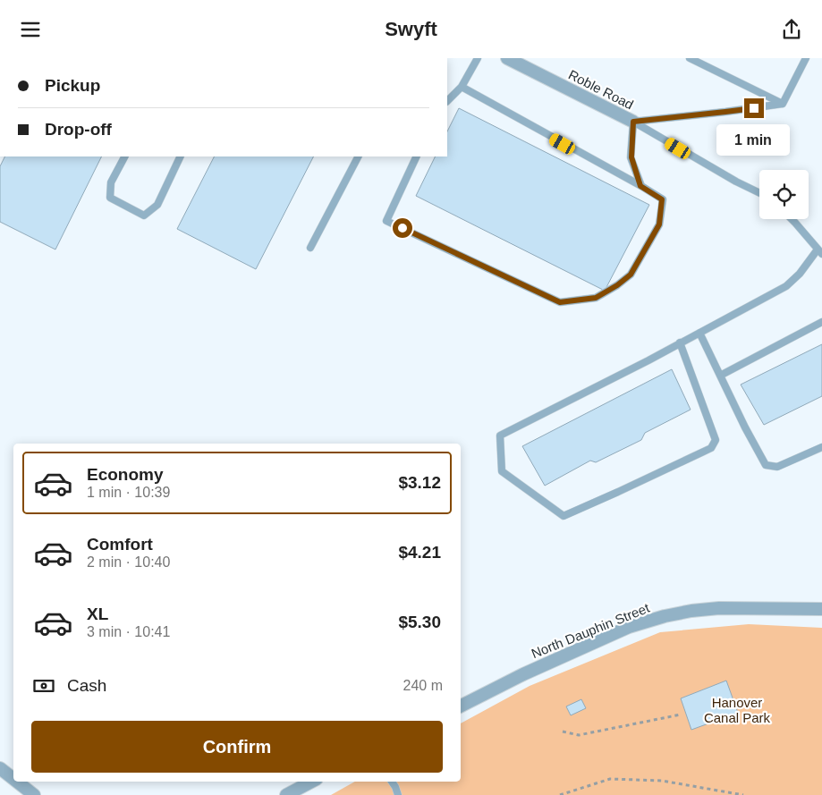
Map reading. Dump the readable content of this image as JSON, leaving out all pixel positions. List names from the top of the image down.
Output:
{
  "streets": {
    "street": ["Roble Road", "North Dauphin Street"]
  },
  "parks": ["Hanover Canal Park"],
  "page": {
    "header": "Swyft",
    "banner": ["Pickup", "Drop-off"],
    "bubble": "1 min",
    "list": [
      {
        "name": "Economy",
        "note": "1 min · 10:39",
        "value": "$3.12"
      },
      {
        "name": "Comfort",
        "note": "2 min · 10:40",
        "value": "$4.21"
      },
      {
        "name": "XL",
        "note": "3 min · 10:41",
        "value": "$5.30"
      }
    ],
    "pay": ["Cash", "240 m"],
    "buttons": "Confirm"
  }
}
